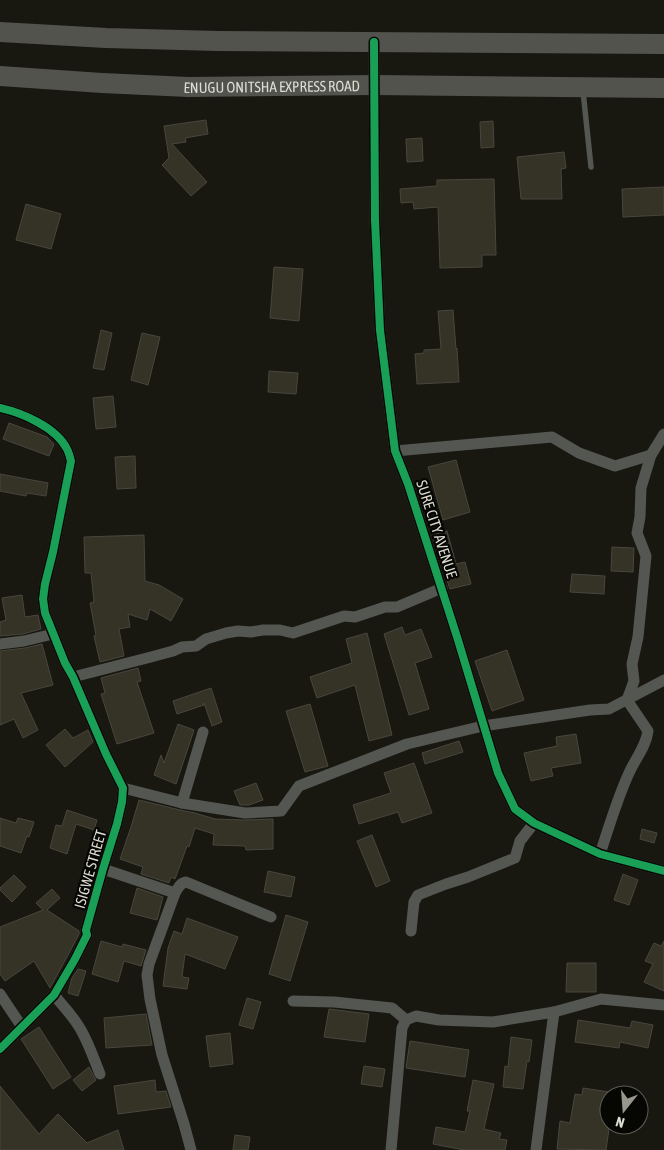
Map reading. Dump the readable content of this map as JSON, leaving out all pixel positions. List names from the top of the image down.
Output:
{
  "streets": {
    "highway": ["ENUGU ONITSHA EXPRESS ROAD"],
    "street": ["SURE CITY AVENUE", "ISIGWE STREET"]
  },
  "crossings": [
    ["ENUGU ONITSHA EXPRESS ROAD", "SURE CITY AVENUE"]
  ],
  "north": "bottom"
}
